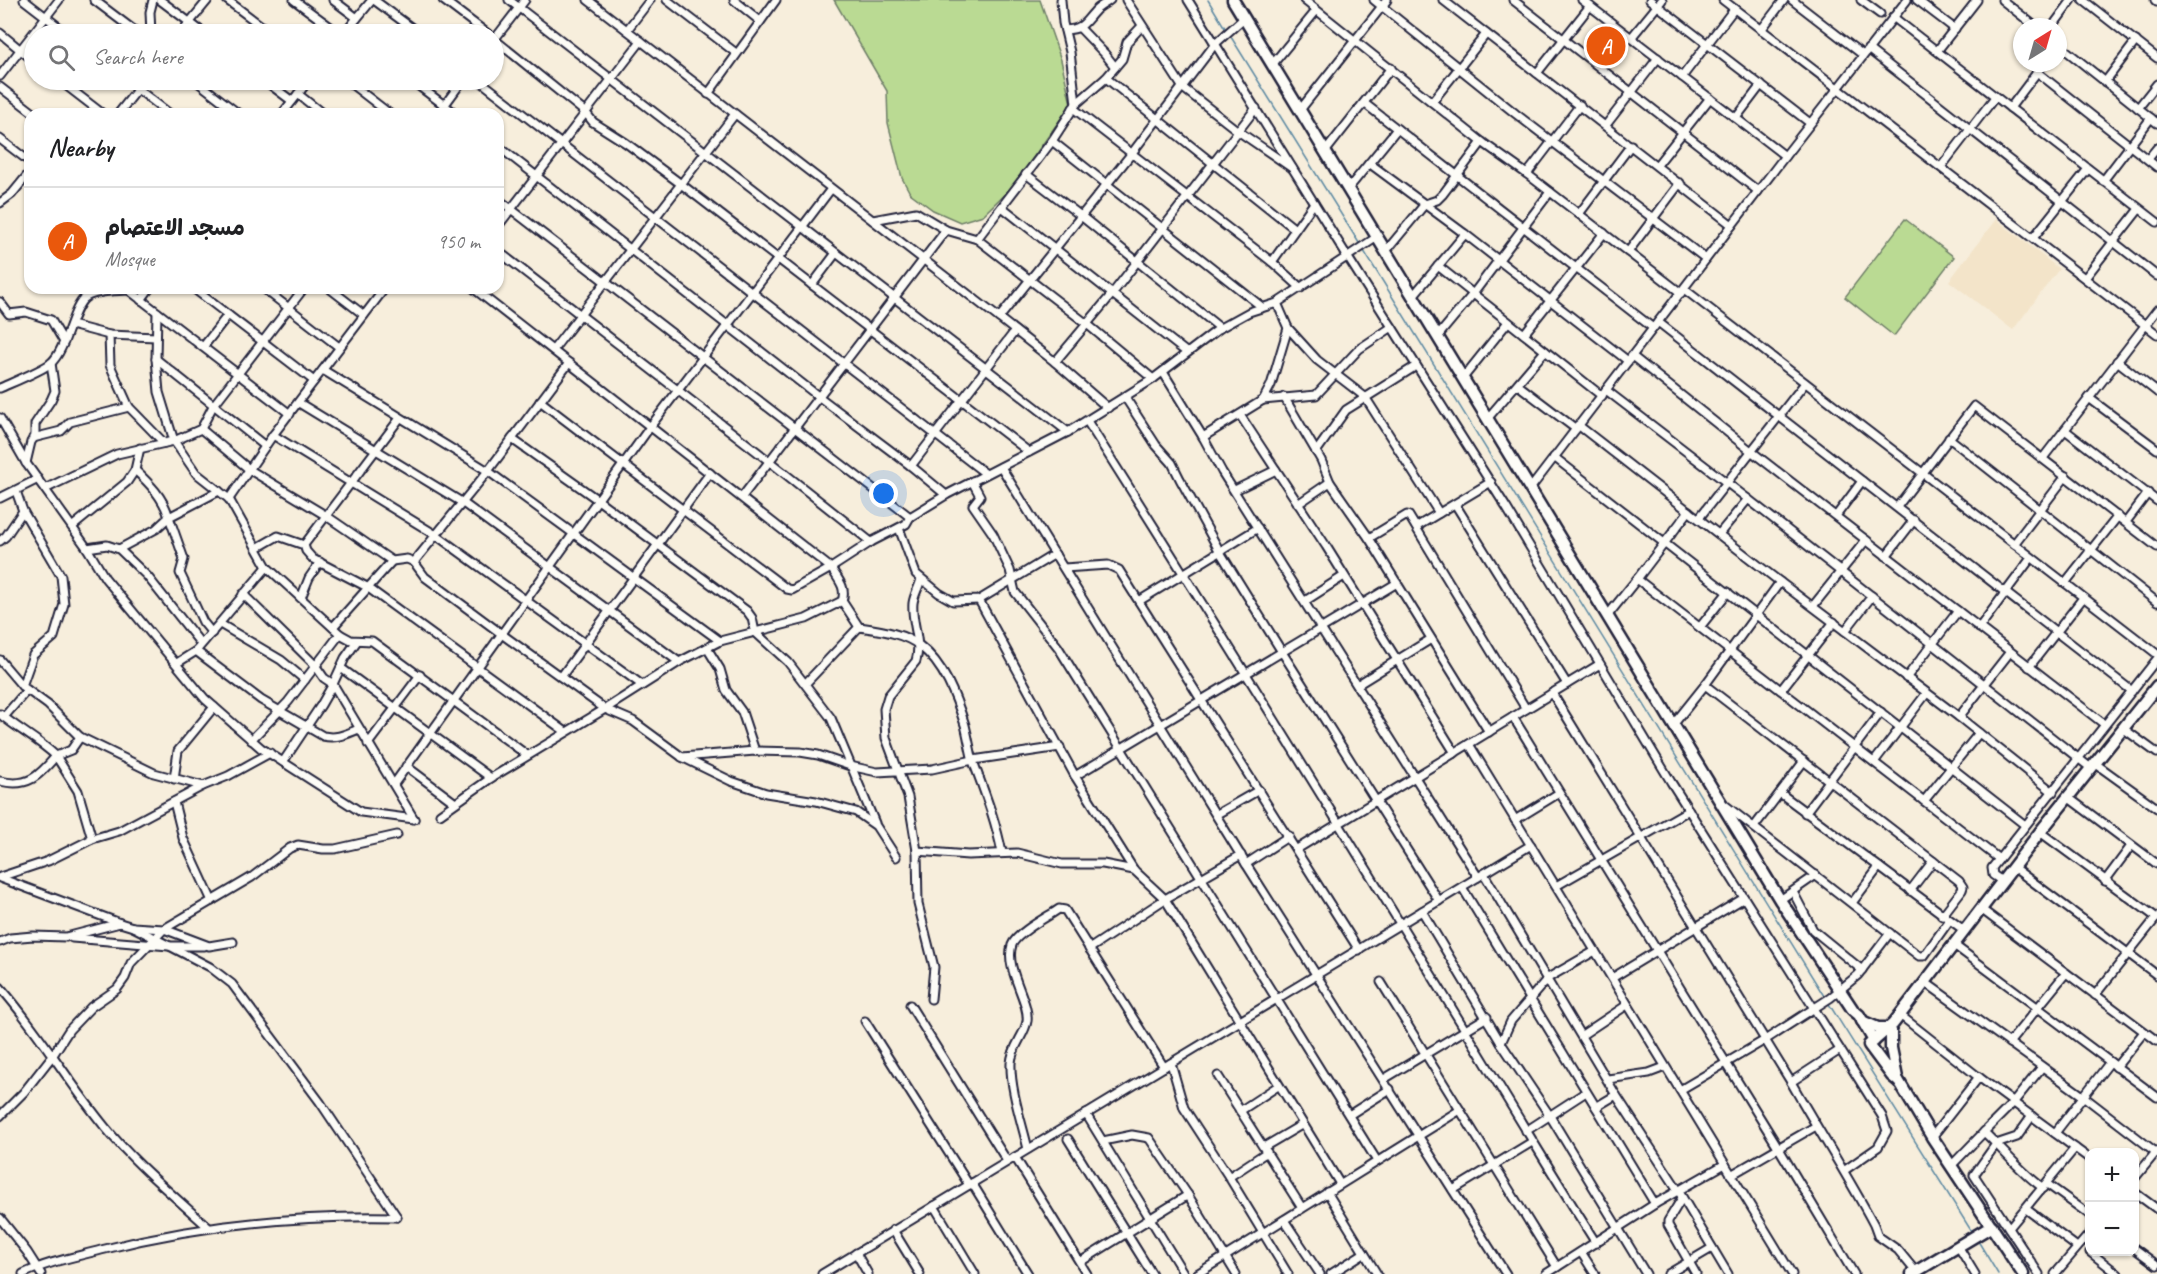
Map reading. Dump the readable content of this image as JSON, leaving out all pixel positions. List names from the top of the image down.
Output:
{
  "north": "top right",
  "page": {
    "pins": "A",
    "search": "Search here",
    "heading": "Nearby",
    "list": [
      {
        "mark": "A",
        "name": "مسجد الاعتصام",
        "note": "Mosque",
        "value": "950 m"
      }
    ],
    "map_buttons": ["+", "−"]
  }
}
